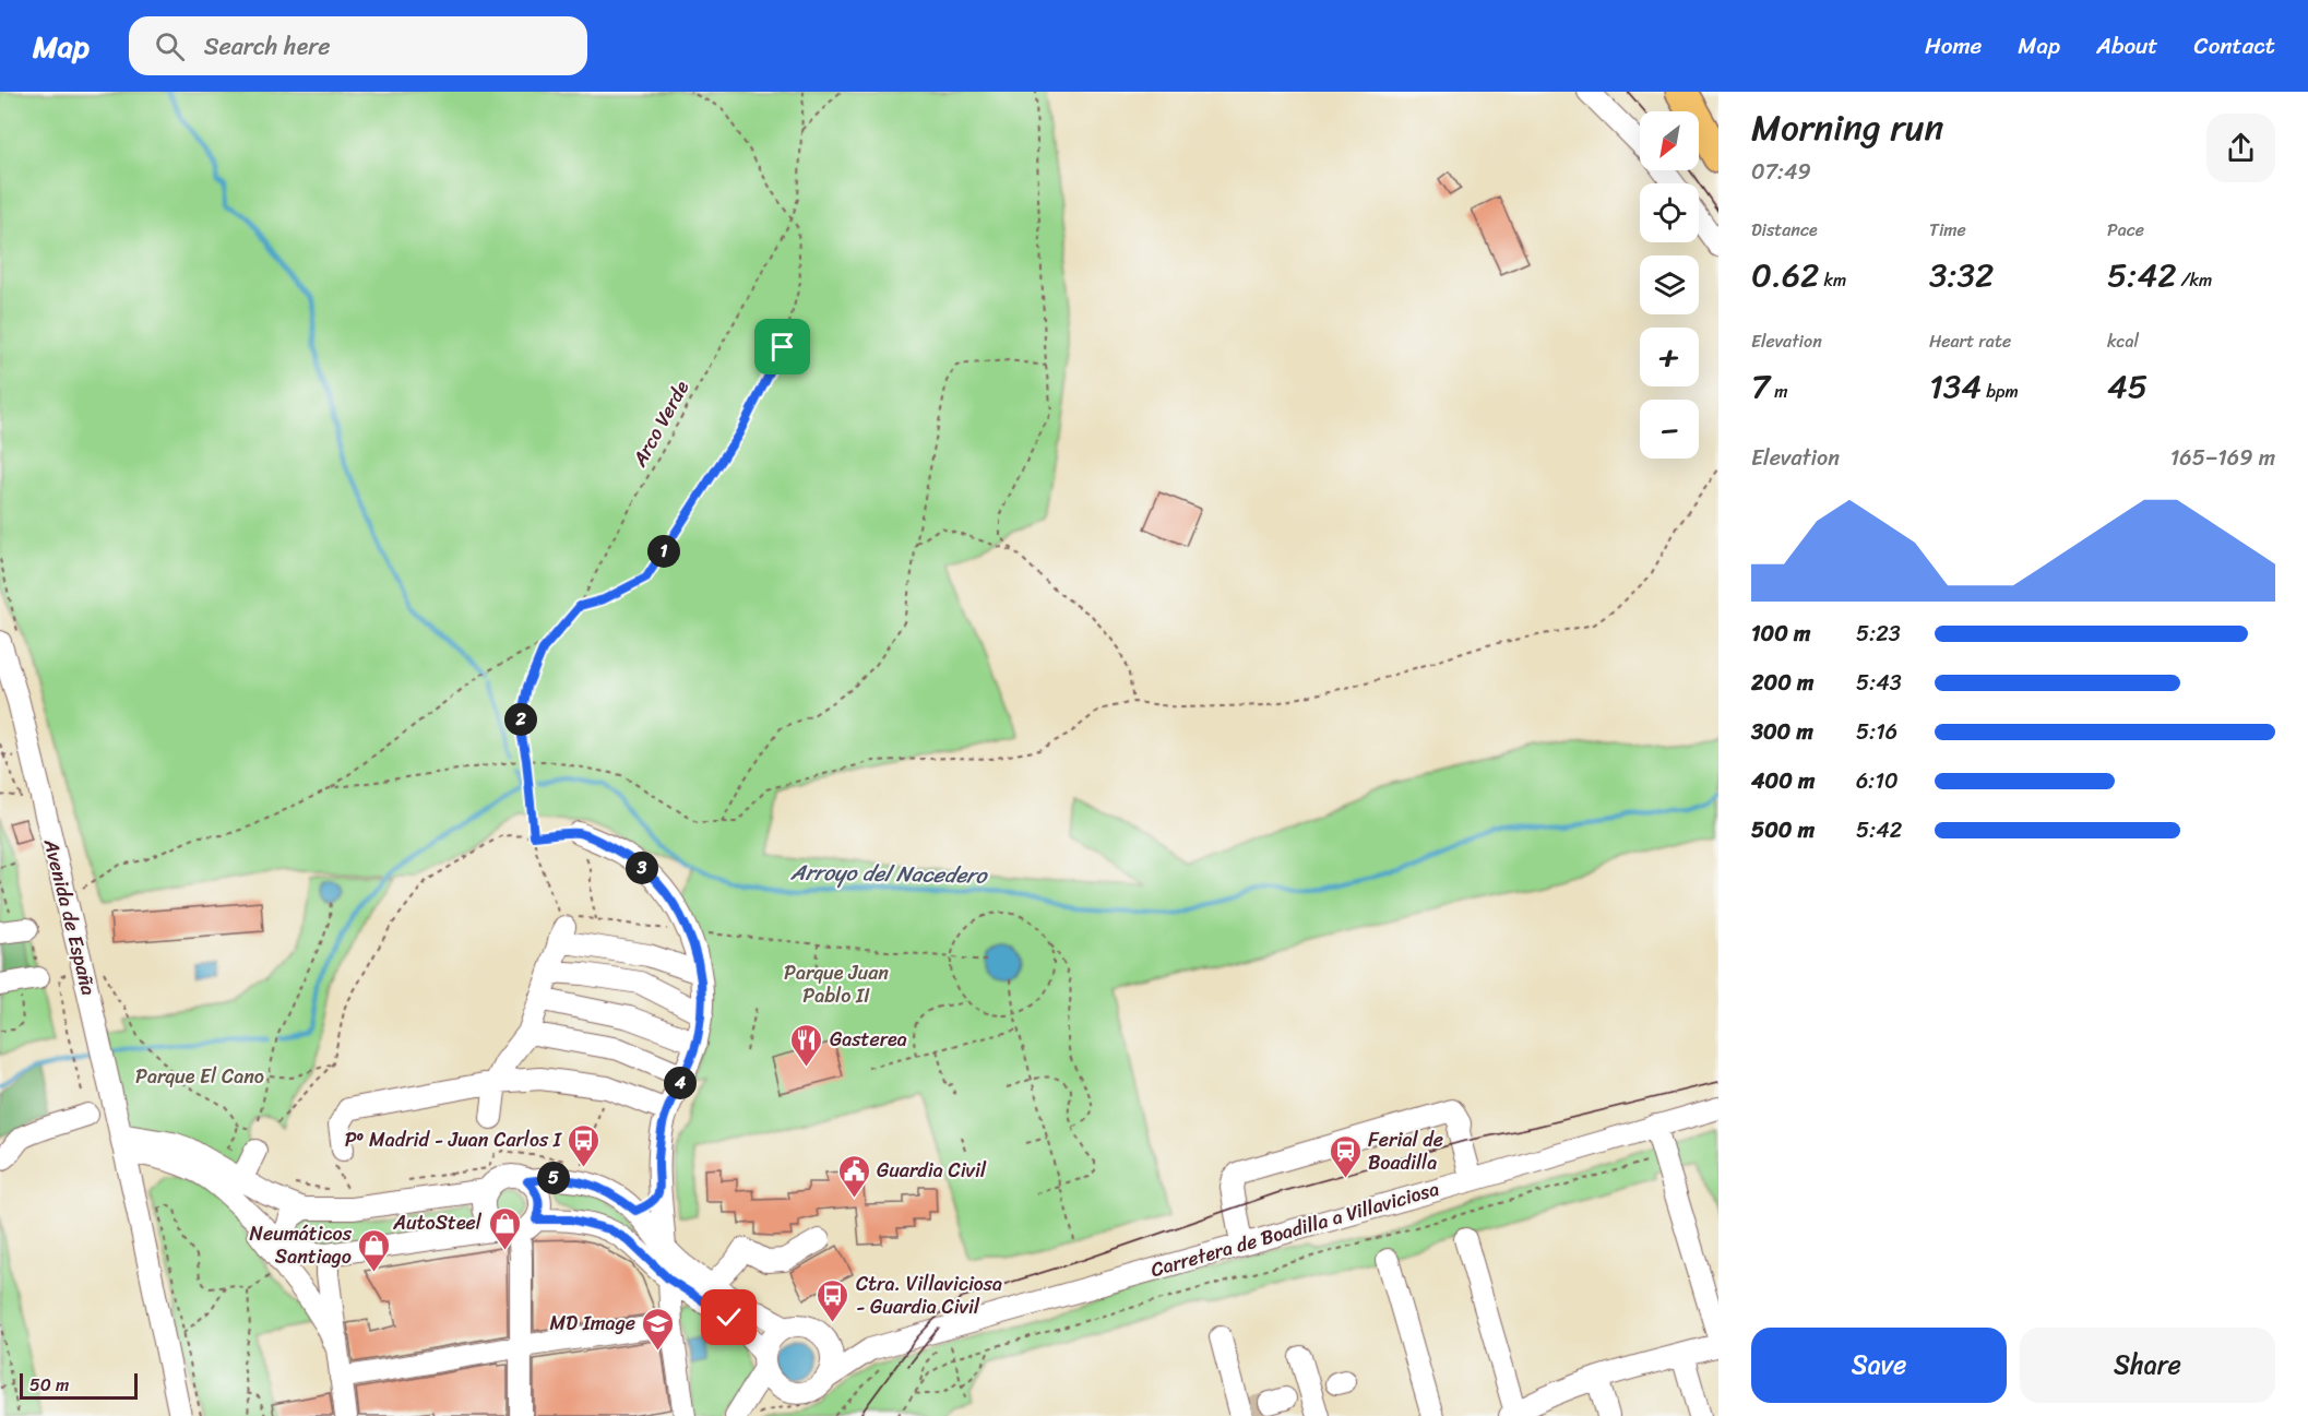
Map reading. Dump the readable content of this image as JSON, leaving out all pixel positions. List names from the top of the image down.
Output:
{
  "streets": {
    "street": ["Avenida de España", "Carretera de Boadilla a Villaviciosa"],
    "path": ["Arco Verde"]
  },
  "water": ["Arroyo del Nacedero"],
  "parks": ["Parque Juan Pablo II", "Parque El Cano"],
  "places": {
    "restaurant": ["Gasterea"],
    "bus stop": ["Pº Madrid - Juan Carlos I", "Ctra. Villaviciosa - Guardia Civil"],
    "station": ["Ferial de Boadilla"],
    "public building": ["Guardia Civil"],
    "shop": ["AutoSteel", "Neumáticos Santiago"],
    "school or university": ["MD Image"]
  },
  "scale_bar": "50 m",
  "north": "bottom left",
  "page": {
    "header": "Map",
    "search": "Search here",
    "nav": [
      "Home",
      "Map",
      "About",
      "Contact"
    ],
    "heading": ["Morning run", "07:49"],
    "map_buttons": ["+", "−"],
    "stats": [
      ["Distance", "0.62 km"],
      ["Time", "3:32"],
      ["Pace", "5:42 /km"],
      ["Elevation", "7 m"],
      ["Heart rate", "134 bpm"],
      ["kcal", "45"]
    ],
    "chart": ["Elevation", "165–169 m"],
    "pins": [
      "1",
      "2",
      "3",
      "4",
      "5"
    ],
    "list": [
      {
        "name": "100 m",
        "note": "5:23"
      },
      {
        "name": "200 m",
        "note": "5:43"
      },
      {
        "name": "300 m",
        "note": "5:16"
      },
      {
        "name": "400 m",
        "note": "6:10"
      },
      {
        "name": "500 m",
        "note": "5:42"
      }
    ],
    "buttons": ["Save", "Share"],
    "scale": "50 m"
  }
}
